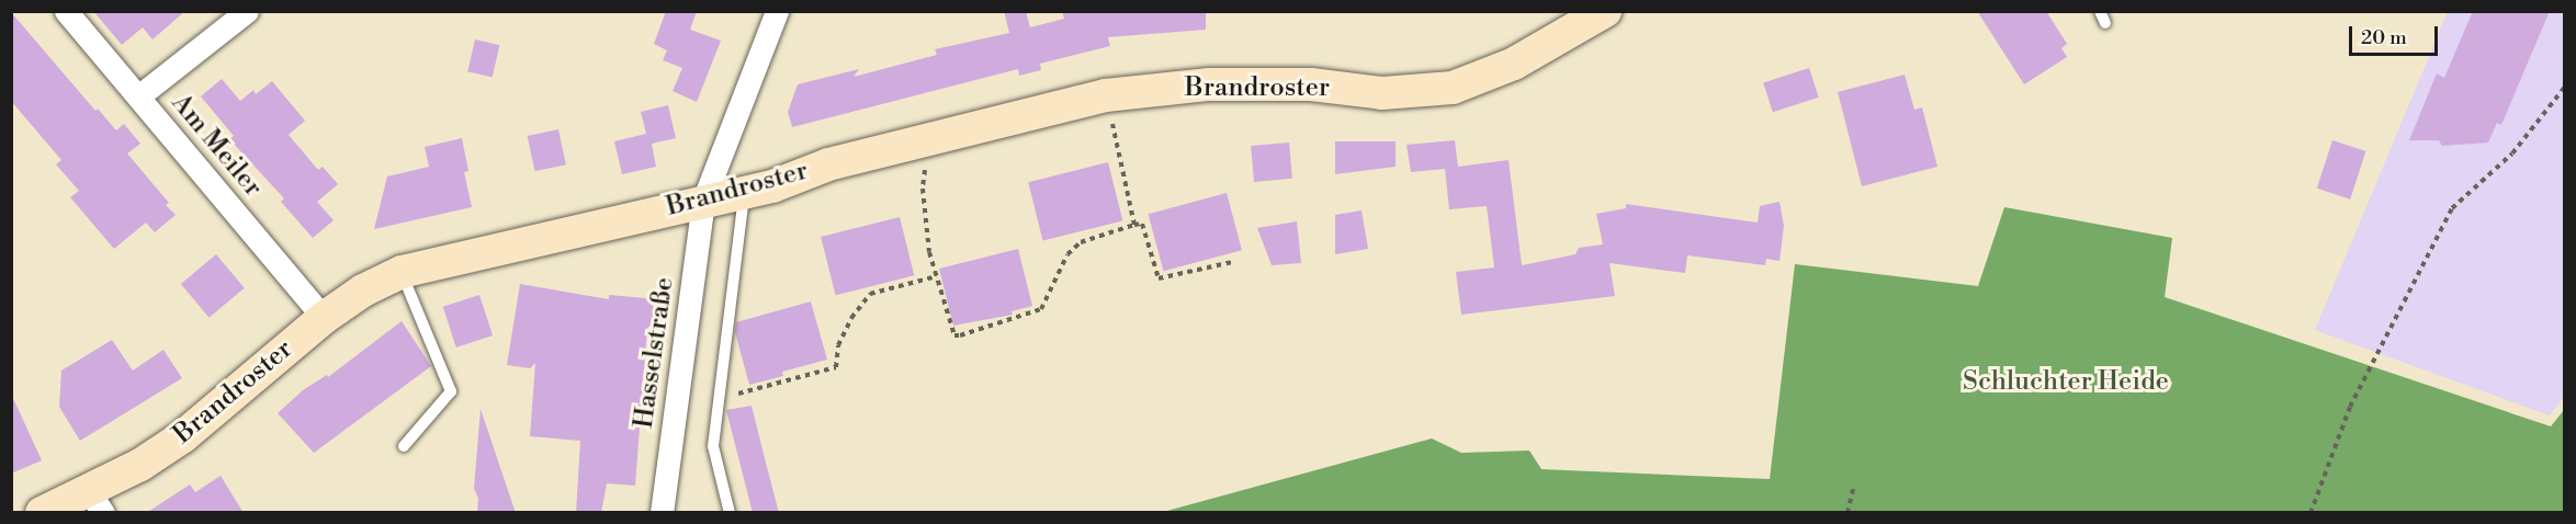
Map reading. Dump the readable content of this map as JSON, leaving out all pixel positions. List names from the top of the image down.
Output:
{
  "streets": {
    "street": ["Brandroster", "Am Meiler", "Hasselstraße"]
  },
  "crossings": [
    ["Brandroster", "Am Meiler"],
    ["Brandroster", "Hasselstraße"]
  ],
  "parks": ["Schluchter Heide"],
  "scale_bar": "20 m"
}
